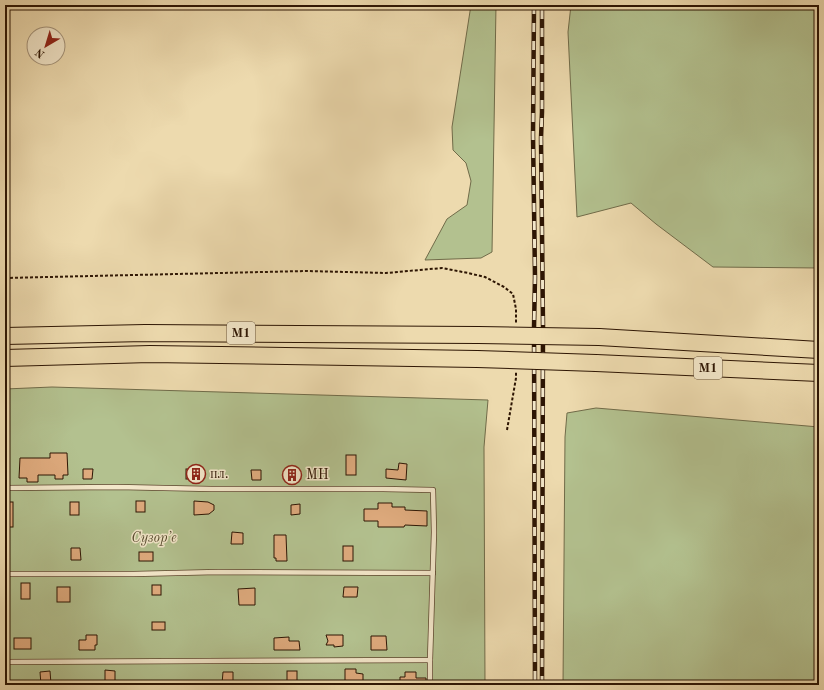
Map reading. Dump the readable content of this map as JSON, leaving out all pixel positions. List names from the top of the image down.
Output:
{
  "streets": {
    "highway": ["М1"]
  },
  "parks": ["Сузорʼе"],
  "places": {
    "building": ["пл.", "МН"]
  },
  "north": "bottom left"
}
